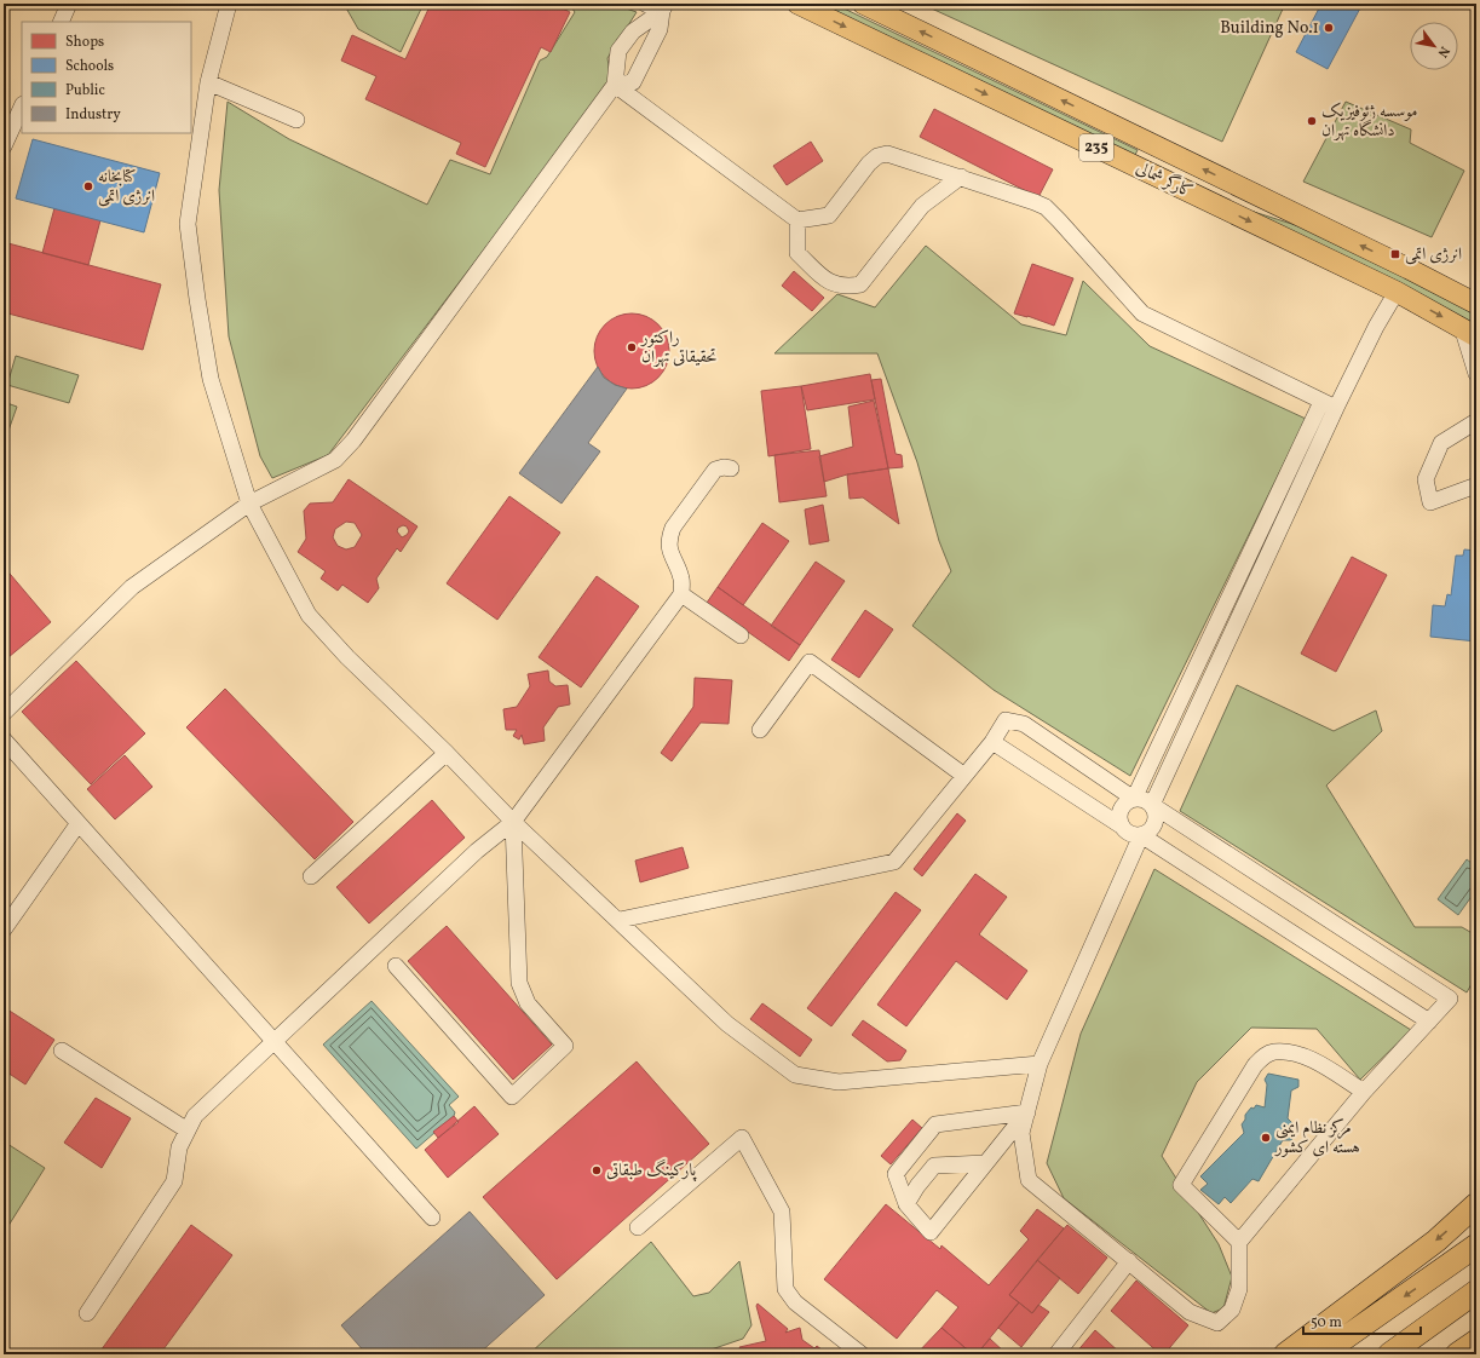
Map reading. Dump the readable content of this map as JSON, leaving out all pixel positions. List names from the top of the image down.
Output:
{
  "streets": {
    "main road": ["235", "کارگر شمالی"]
  },
  "places": {
    "other": [
      "Building No.1",
      "موسسه ژئوفیزیک دانشگاه تهران",
      "کتابخانه انرژی اتمی",
      "راکتور تحقیقاتی تهران",
      "مرکز نظام ایمنی هسته ای کشور",
      "پارکینگ طبقاتی"
    ],
    "transit": ["انرژی اتمی"]
  },
  "legend": [
    "Shops",
    "Schools",
    "Public",
    "Industry"
  ],
  "scale_bar": "50 m",
  "north": "bottom right"
}
